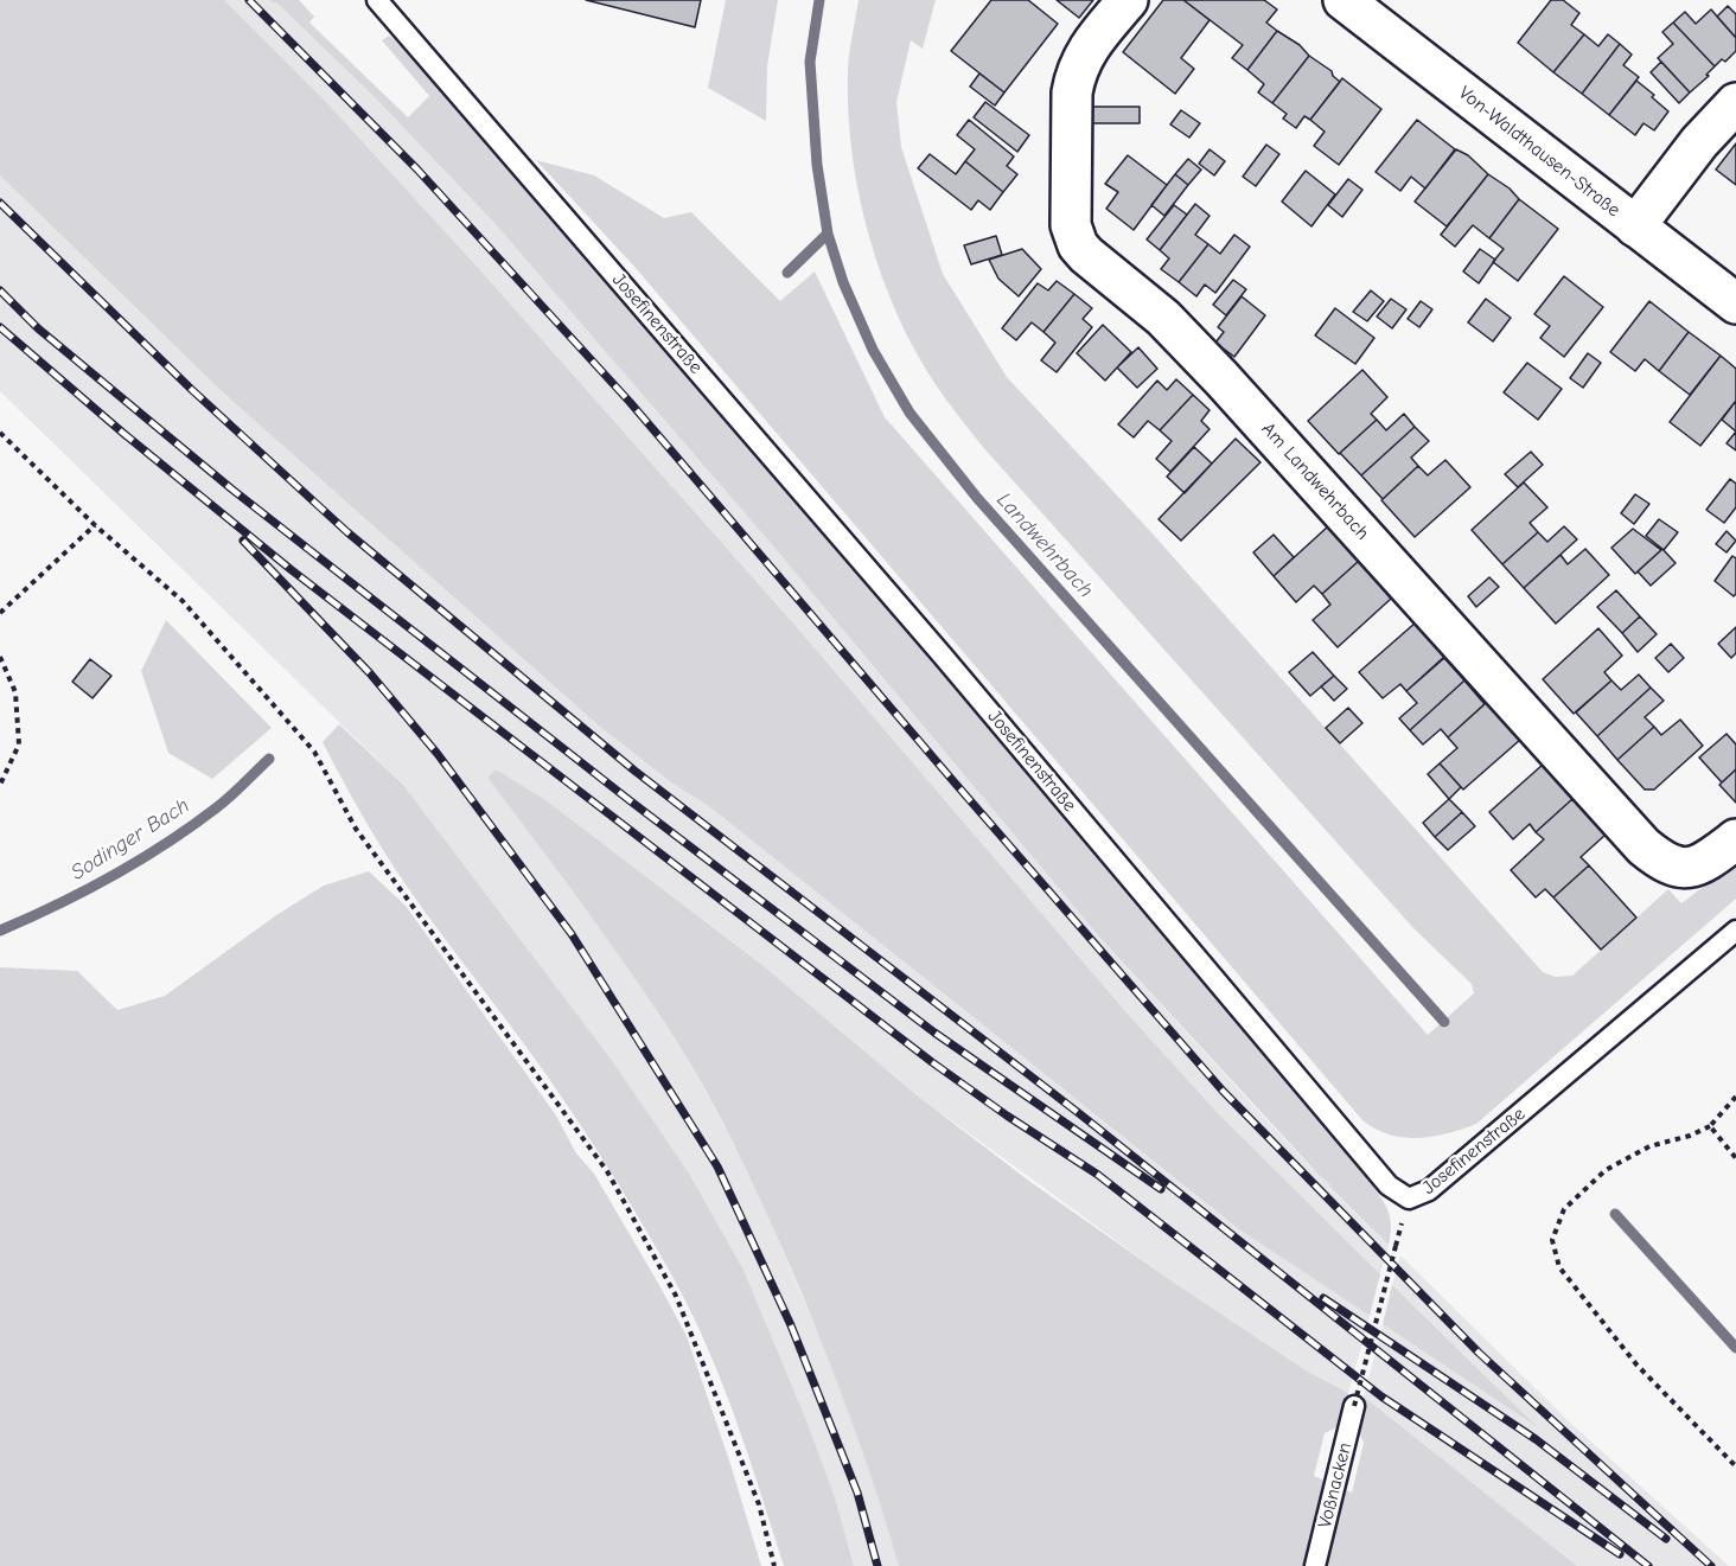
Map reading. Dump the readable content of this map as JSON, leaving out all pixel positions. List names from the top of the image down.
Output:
{
  "streets": {
    "street": ["Von-Waldthausen-Straße", "Am Landwehrbach"],
    "lane": ["Josefinenstraße", "Voßnacken"]
  },
  "water": ["Landwehrbach", "Sodinger Bach"]
}
